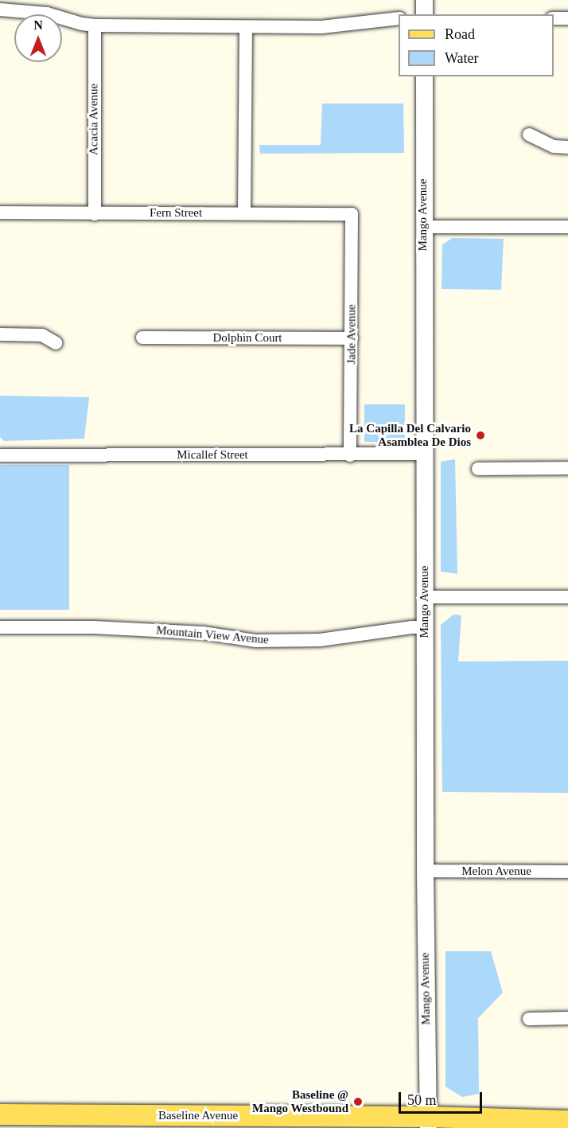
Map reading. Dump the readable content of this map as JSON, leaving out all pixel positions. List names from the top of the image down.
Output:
{
  "streets": {
    "main road": ["Baseline Avenue"],
    "street": [
      "Acacia Avenue",
      "Fern Street",
      "Mango Avenue",
      "Jade Avenue",
      "Dolphin Court",
      "Micallef Street",
      "Mountain View Avenue",
      "Melon Avenue"
    ]
  },
  "crossings": [
    ["Acacia Avenue", "Fern Street"],
    ["Fern Street", "Jade Avenue"],
    ["Mango Avenue", "Micallef Street"],
    ["Mango Avenue", "Mountain View Avenue"],
    ["Mango Avenue", "Melon Avenue"],
    ["Mango Avenue", "Baseline Avenue"],
    ["Jade Avenue", "Dolphin Court"],
    ["Jade Avenue", "Micallef Street"]
  ],
  "places": ["La Capilla Del Calvario Asamblea De Dios", "Baseline @ Mango Westbound"],
  "legend": ["Road", "Water"],
  "scale_bar": "50 m",
  "north": "top"
}
